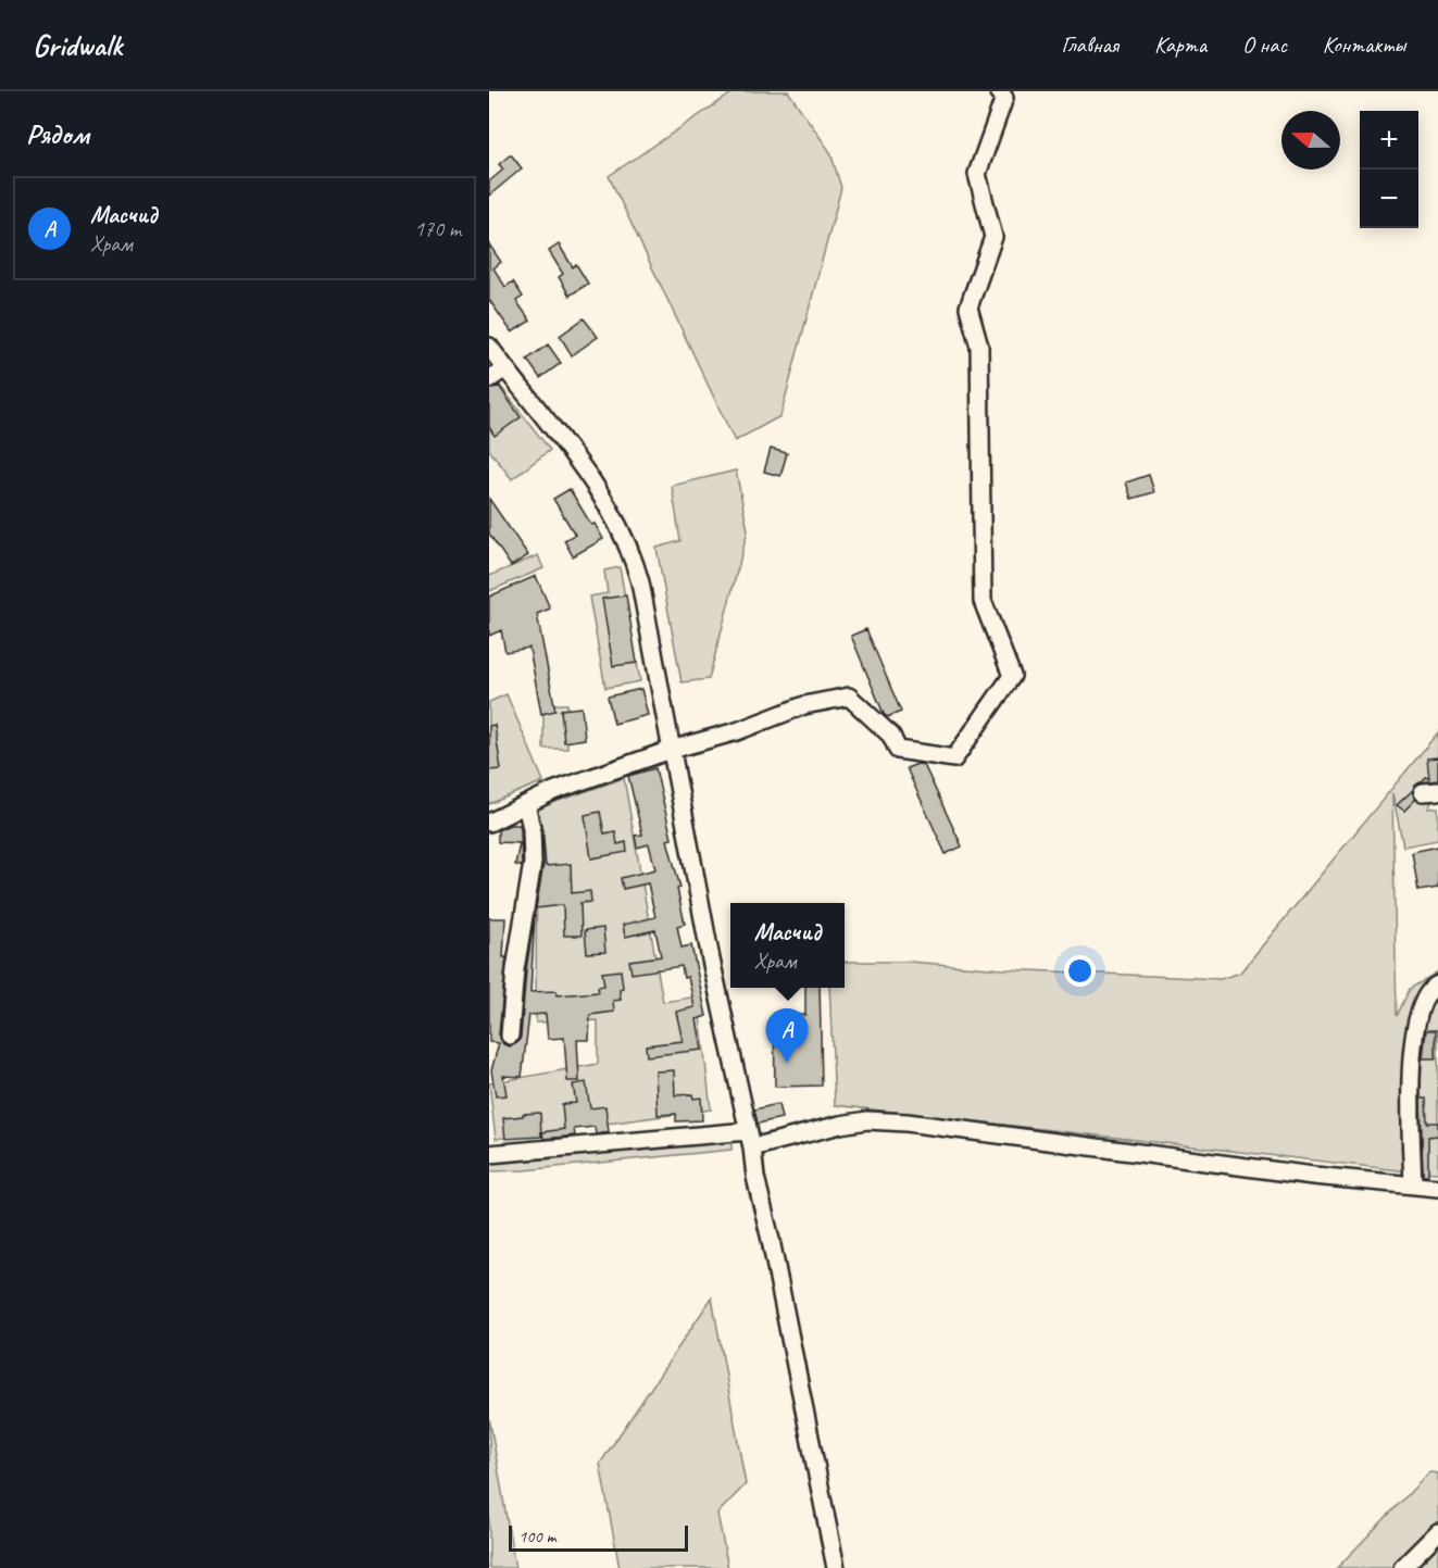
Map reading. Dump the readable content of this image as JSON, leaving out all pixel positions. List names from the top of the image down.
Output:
{
  "scale_bar": "100 m",
  "north": "left",
  "page": {
    "header": "Gridwalk",
    "nav": [
      "Главная",
      "Карта",
      "О нас",
      "Контакты"
    ],
    "heading": "Рядом",
    "map_buttons": ["+", "−"],
    "list": [
      {
        "mark": "A",
        "name": "Масчид",
        "note": "Храм",
        "value": "170 m"
      }
    ],
    "popup": ["Масчид", "Храм"],
    "pins": "A",
    "scale": "100 m"
  }
}
